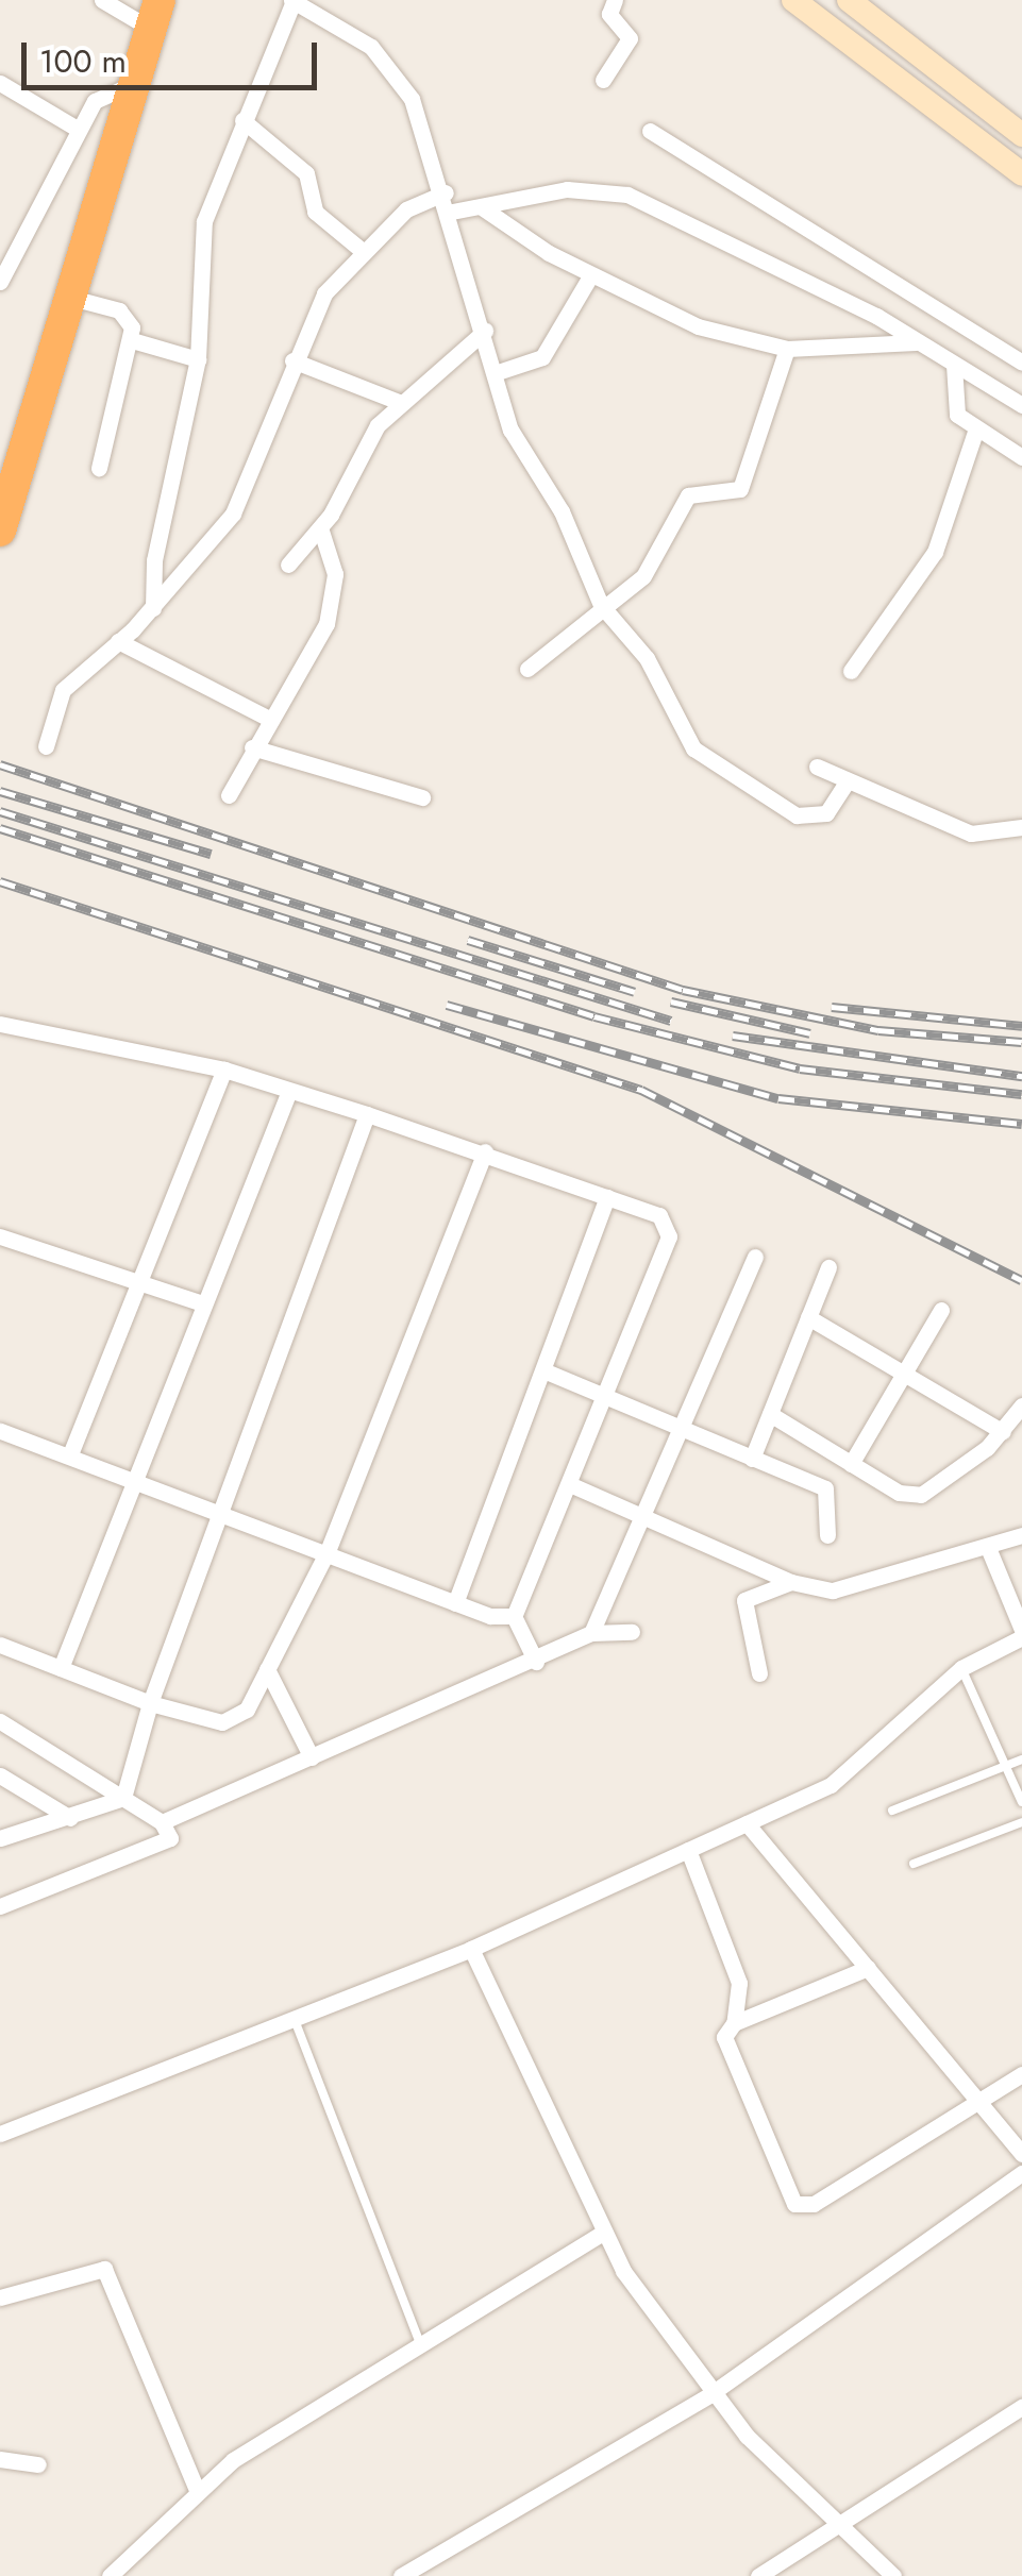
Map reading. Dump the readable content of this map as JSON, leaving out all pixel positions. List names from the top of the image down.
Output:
{
  "scale_bar": "100 m"
}
